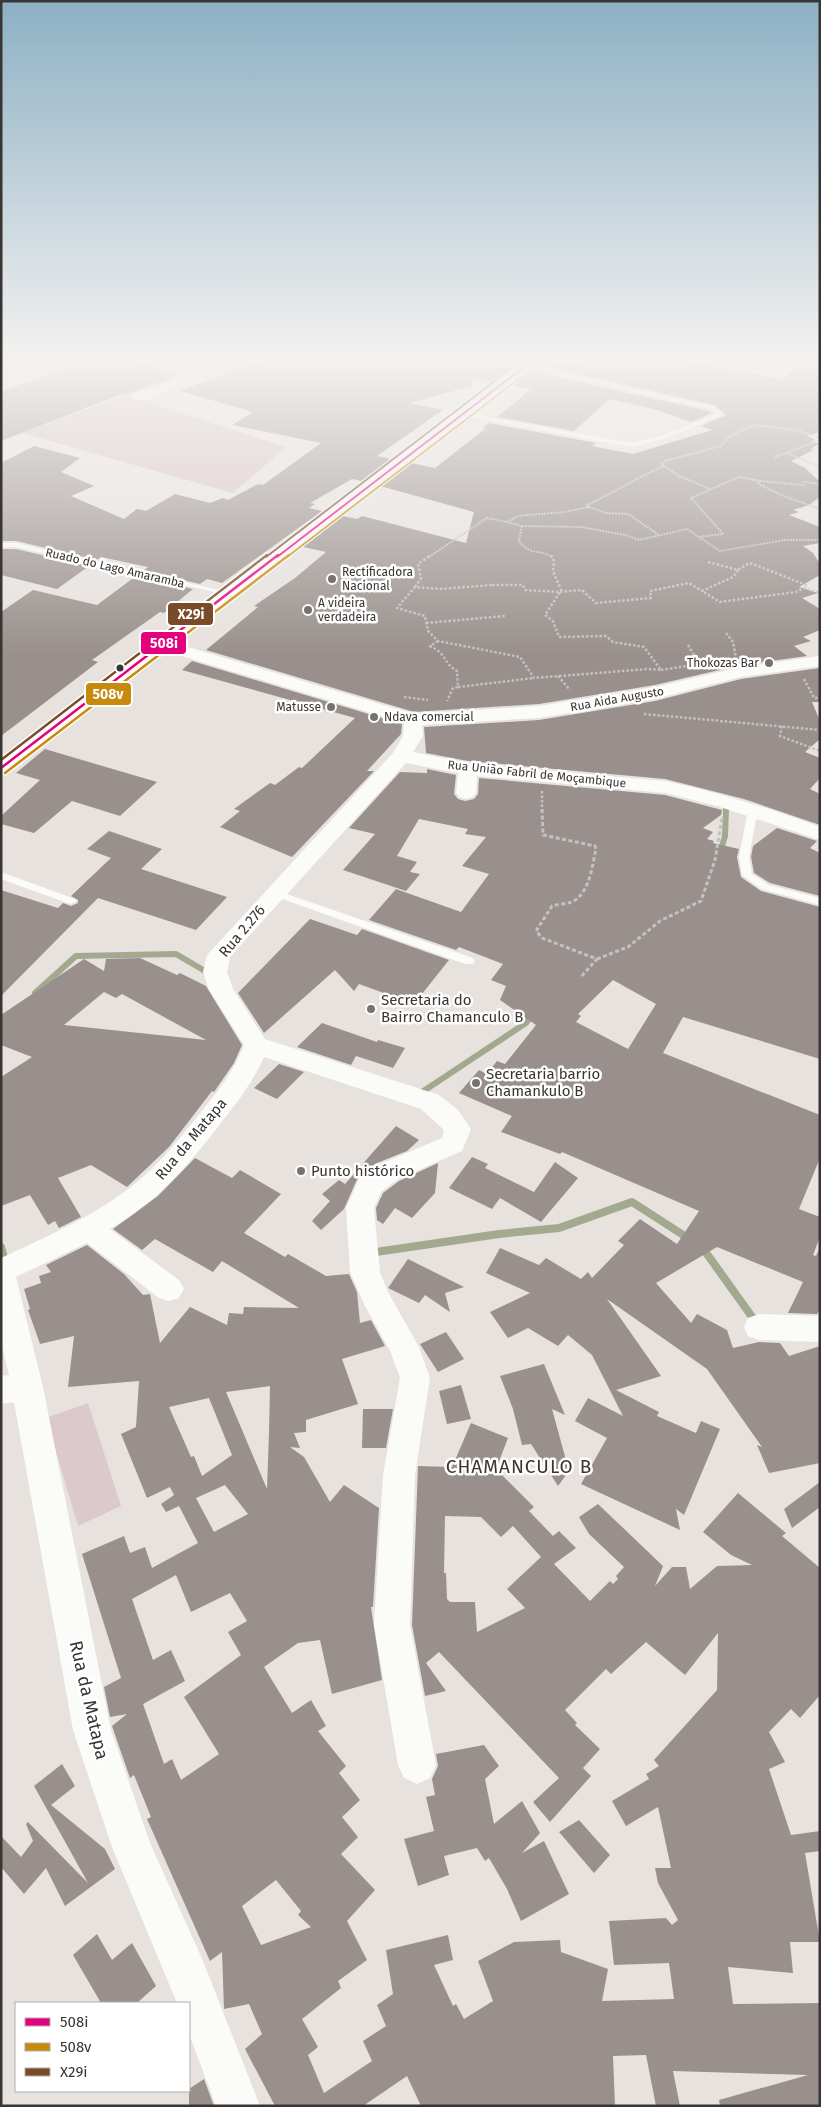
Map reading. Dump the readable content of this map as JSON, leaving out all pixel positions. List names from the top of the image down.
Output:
{
  "streets": {
    "street": [
      "Rua Aida Augusto",
      "Rua União Fabril de Moçambique",
      "Rua 2.276",
      "Rua da Matapa"
    ],
    "lane": ["Ruado do Lago Amaramba"]
  },
  "crossings": [
    ["Rua União Fabril de Moçambique", "Rua 2.276"],
    ["Rua 2.276", "Rua da Matapa"]
  ],
  "districts": ["CHAMANCULO B"],
  "places": [
    "Rectificadora Nacional",
    "A videira verdadeira",
    "Thokozas Bar",
    "Matusse",
    "Ndava comercial",
    "Secretaria do Bairro Chamanculo B",
    "Secretaria barrio Chamankulo B",
    "Punto histórico"
  ],
  "lines": ["transit line 508i", "transit line 508v", "transit line X29i"],
  "legend": ["508i", "508v", "X29i"]
}
